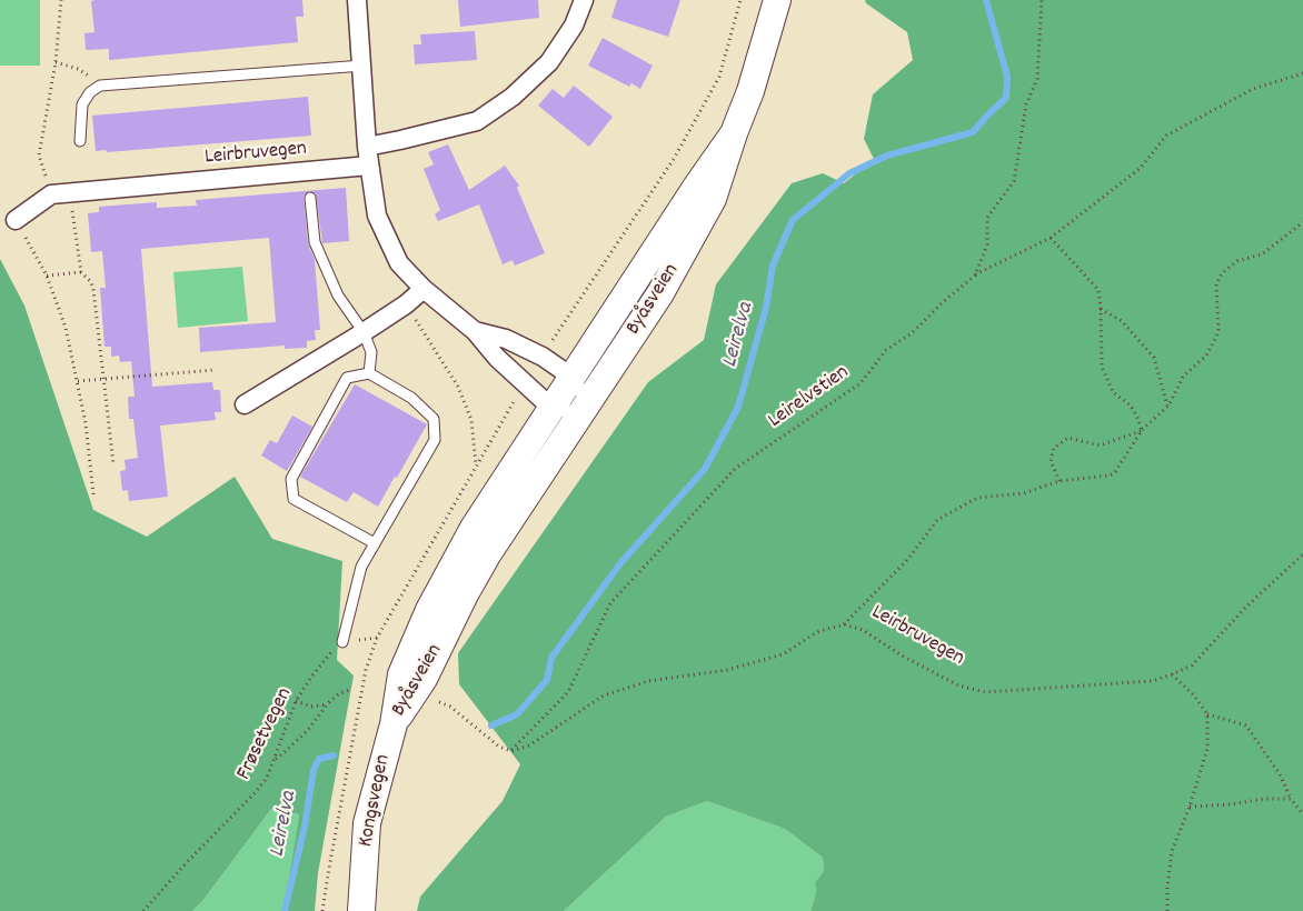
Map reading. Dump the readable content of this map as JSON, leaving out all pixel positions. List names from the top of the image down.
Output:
{
  "streets": {
    "main road": ["Byåsveien", "Kongsvegen"],
    "street": ["Leirbruvegen"],
    "path": ["Leirelvstien", "Frøsetvegen"]
  },
  "crossings": [
    ["Leirbruvegen", "Leirelvstien"],
    ["Byåsveien", "Kongsvegen"]
  ],
  "water": ["Leirelva"]
}
